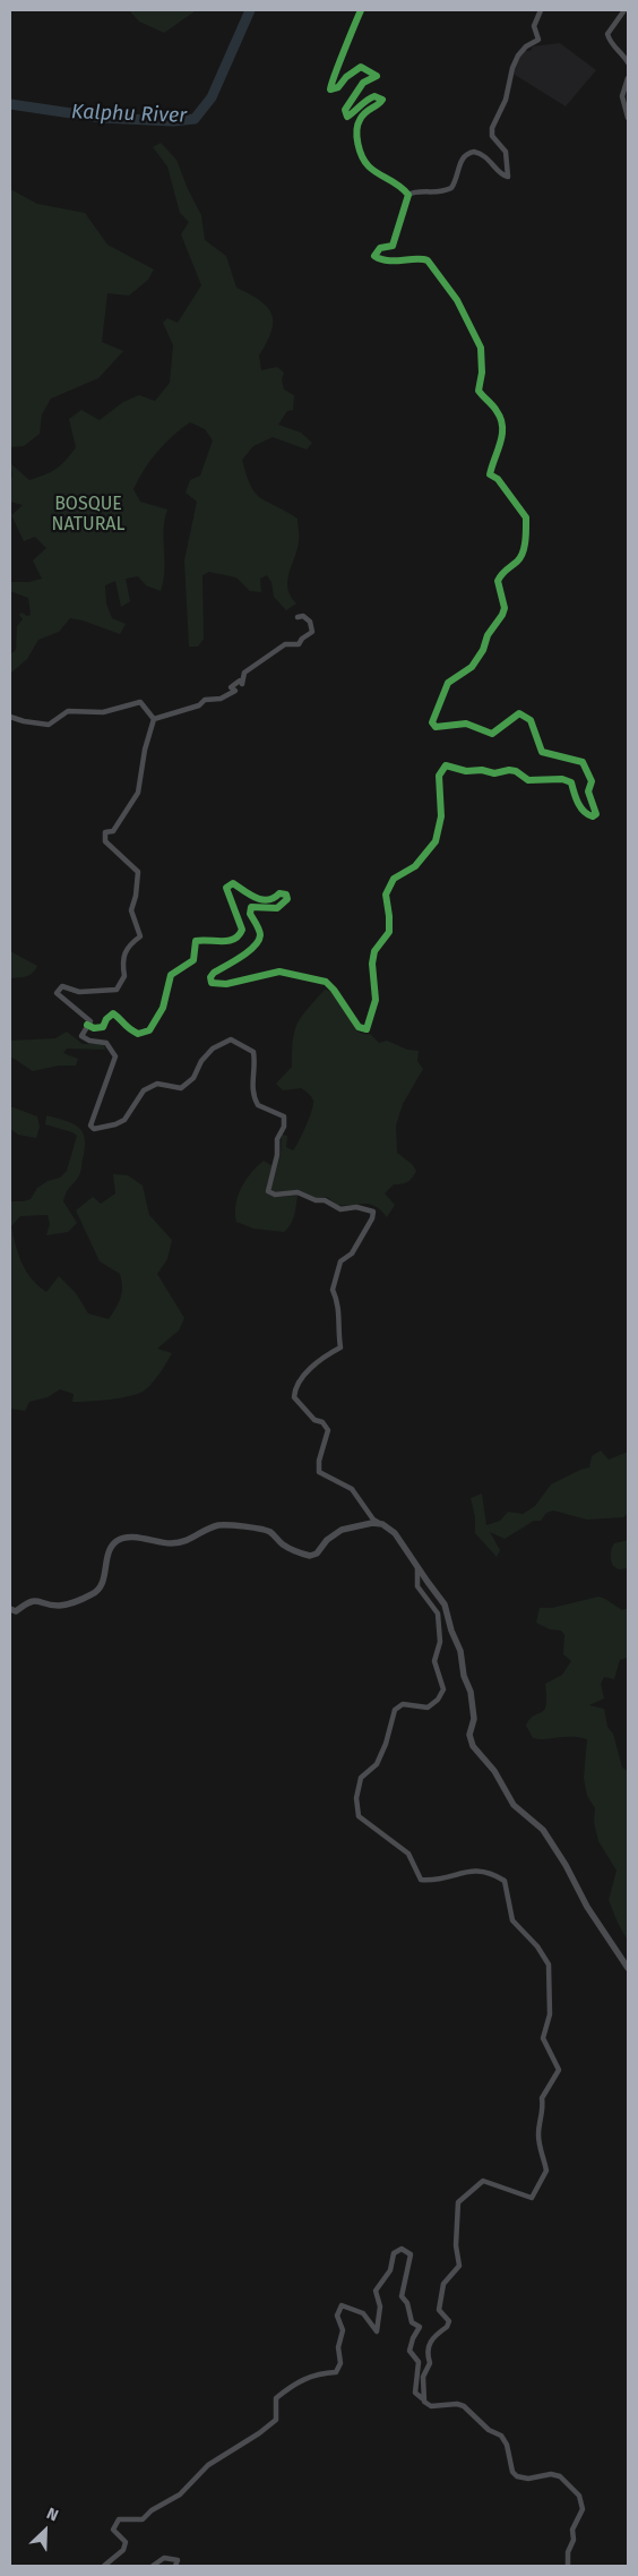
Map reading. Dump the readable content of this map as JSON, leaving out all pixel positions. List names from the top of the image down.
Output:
{
  "water": ["Kalphu River"],
  "parks": ["BOSQUE NATURAL"],
  "north": "top right"
}
